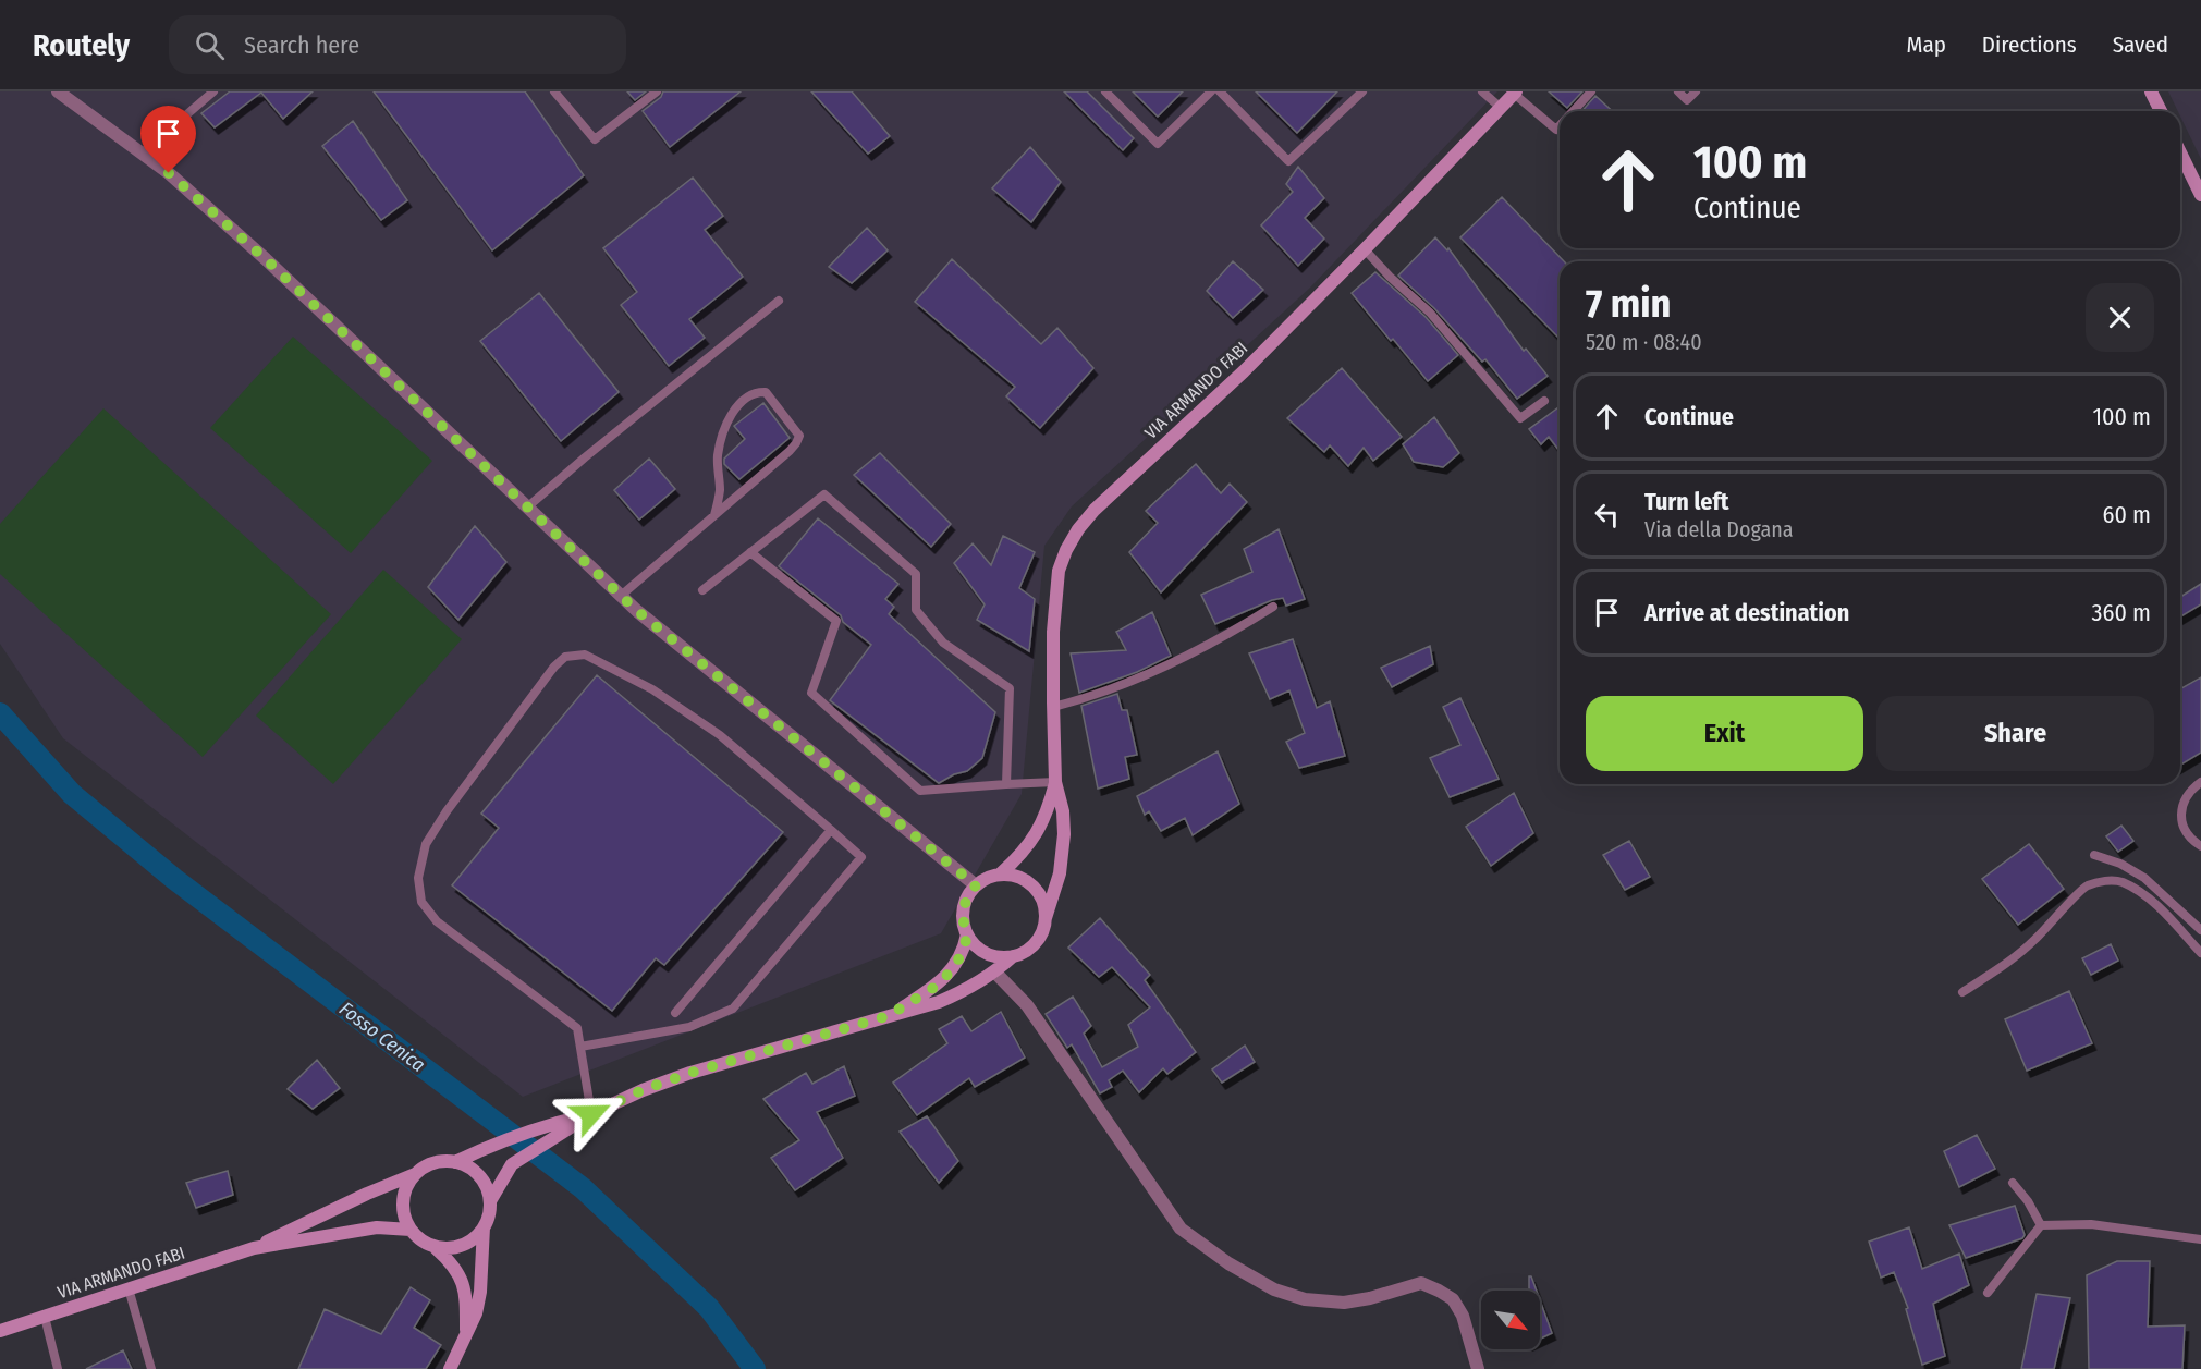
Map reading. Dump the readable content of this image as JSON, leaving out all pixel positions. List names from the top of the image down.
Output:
{
  "streets": {
    "street": ["VIA ARMANDO FABI"]
  },
  "water": ["Fosso Cenica"],
  "north": "bottom right",
  "page": {
    "header": "Routely",
    "search": "Search here",
    "nav": ["Map", "Directions", "Saved"],
    "turn": ["100 m", "Continue"],
    "heading": ["7 min", "520 m · 08:40"],
    "list": [
      {
        "name": "Continue",
        "value": "100 m"
      },
      {
        "name": "Turn left",
        "note": "Via della Dogana",
        "value": "60 m"
      },
      {
        "name": "Arrive at destination",
        "value": "360 m"
      }
    ],
    "buttons": ["Exit", "Share"]
  }
}
